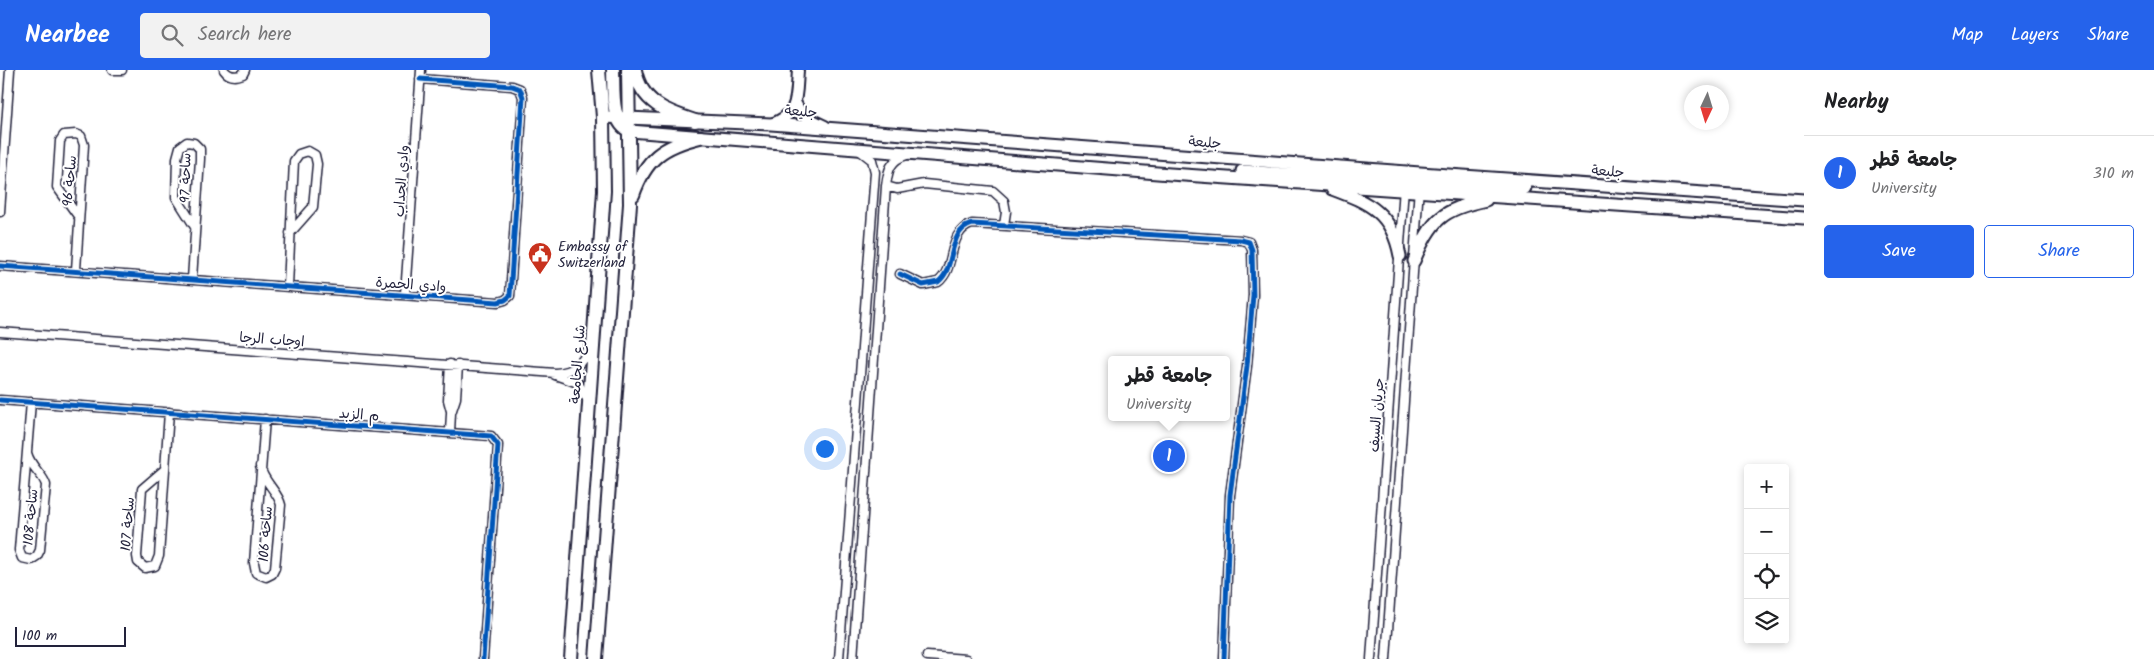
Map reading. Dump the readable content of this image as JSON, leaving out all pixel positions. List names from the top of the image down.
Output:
{
  "streets": {
    "main road": ["جليعة", "شارع الجامعة"],
    "street": [
      "ساحة 97",
      "ساحة 96",
      "وادي الحداب",
      "وادي الحمرة",
      "اوجاب الرجا",
      "م الزبد",
      "جريان السيف",
      "ساحة 108",
      "ساحة 107",
      "ساحة 106"
    ]
  },
  "crossings": [
    ["جليعة", "شارع الجامعة"],
    ["جليعة", "جريان السيف"],
    ["ساحة 97", "وادي الحمرة"],
    ["ساحة 96", "وادي الحمرة"],
    ["وادي الحداب", "وادي الحمرة"],
    ["اوجاب الرجا", "شارع الجامعة"],
    ["م الزبد", "ساحة 108"],
    ["م الزبد", "ساحة 107"],
    ["م الزبد", "ساحة 106"]
  ],
  "places": {
    "public building": ["Embassy of Switzerland"]
  },
  "scale_bar": "100 m",
  "north": "bottom",
  "page": {
    "header": "Nearbee",
    "search": "Search here",
    "nav": ["Map", "Layers", "Share"],
    "heading": "Nearby",
    "list": [
      {
        "mark": "1",
        "name": "جامعة قطر",
        "note": "University",
        "value": "310 m"
      }
    ],
    "buttons": ["Save", "Share"],
    "popup": ["جامعة قطر", "University"],
    "pins": "1",
    "map_buttons": ["+", "−"],
    "scale": "100 m"
  }
}
